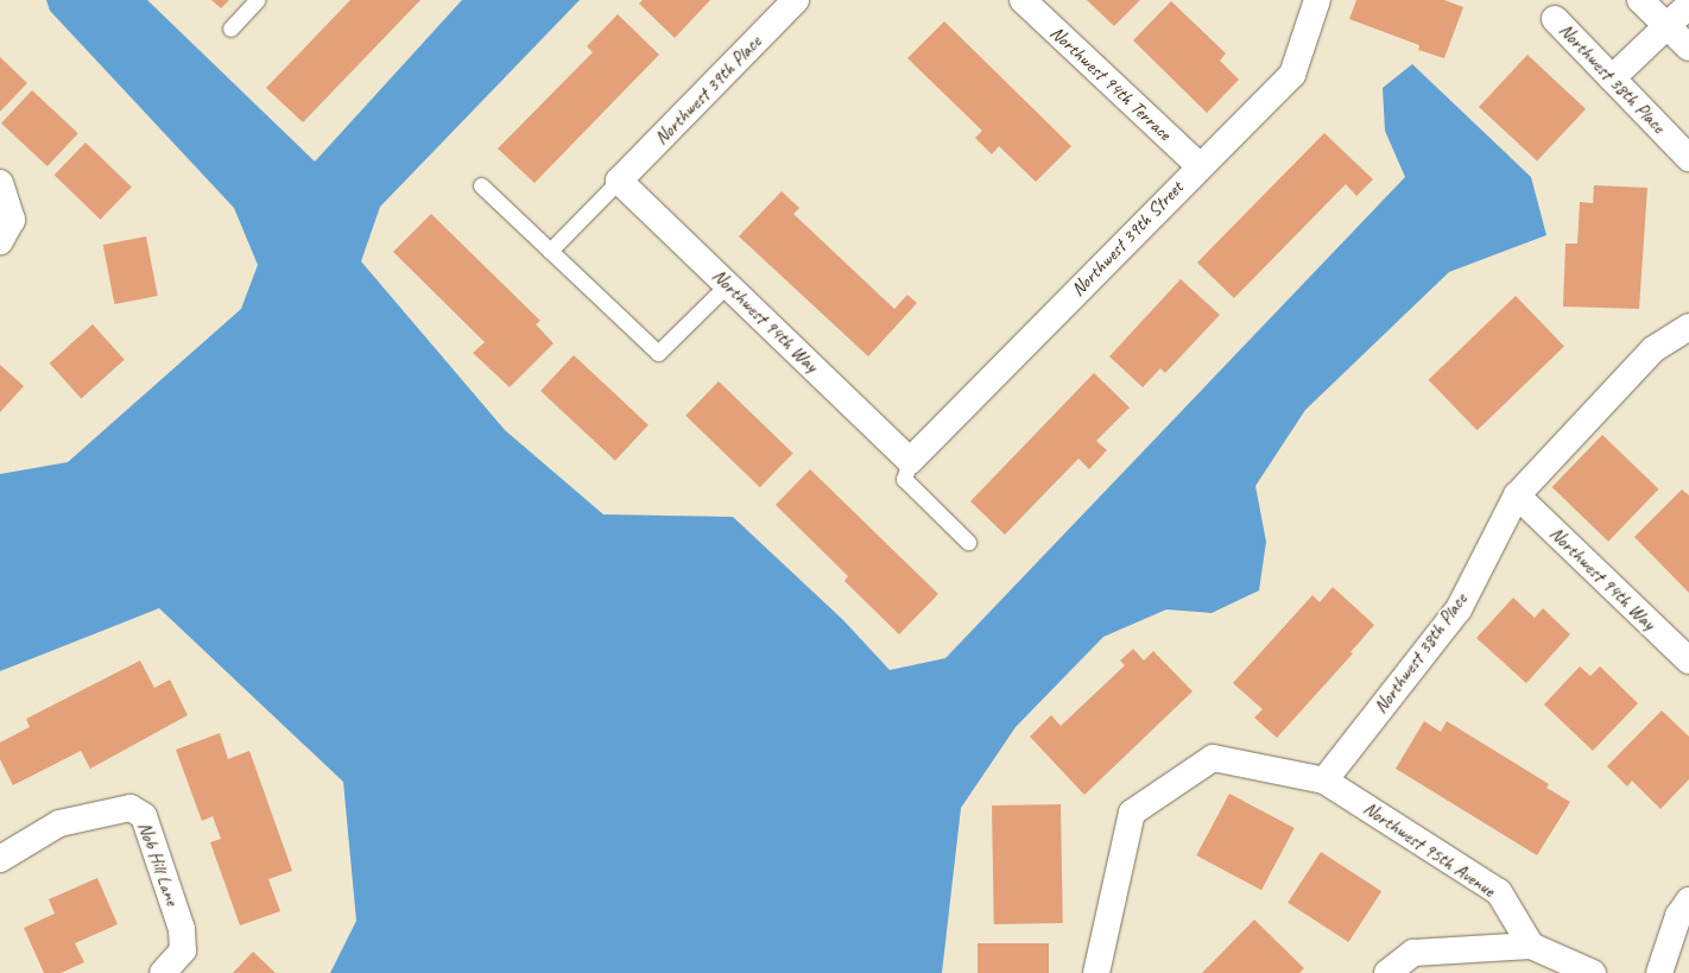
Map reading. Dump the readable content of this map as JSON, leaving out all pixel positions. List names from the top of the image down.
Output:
{
  "streets": {
    "street": [
      "Northwest 38th Place",
      "Northwest 94th Terrace",
      "Northwest 39th Place",
      "Northwest 39th Street",
      "Northwest 94th Way",
      "Northwest 95th Avenue",
      "Nob Hill Lane"
    ]
  },
  "crossings": [
    ["Northwest 38th Place", "Northwest 94th Way"],
    ["Northwest 38th Place", "Northwest 95th Avenue"],
    ["Northwest 94th Terrace", "Northwest 39th Street"],
    ["Northwest 39th Place", "Northwest 94th Way"],
    ["Northwest 39th Street", "Northwest 94th Way"]
  ]
}
